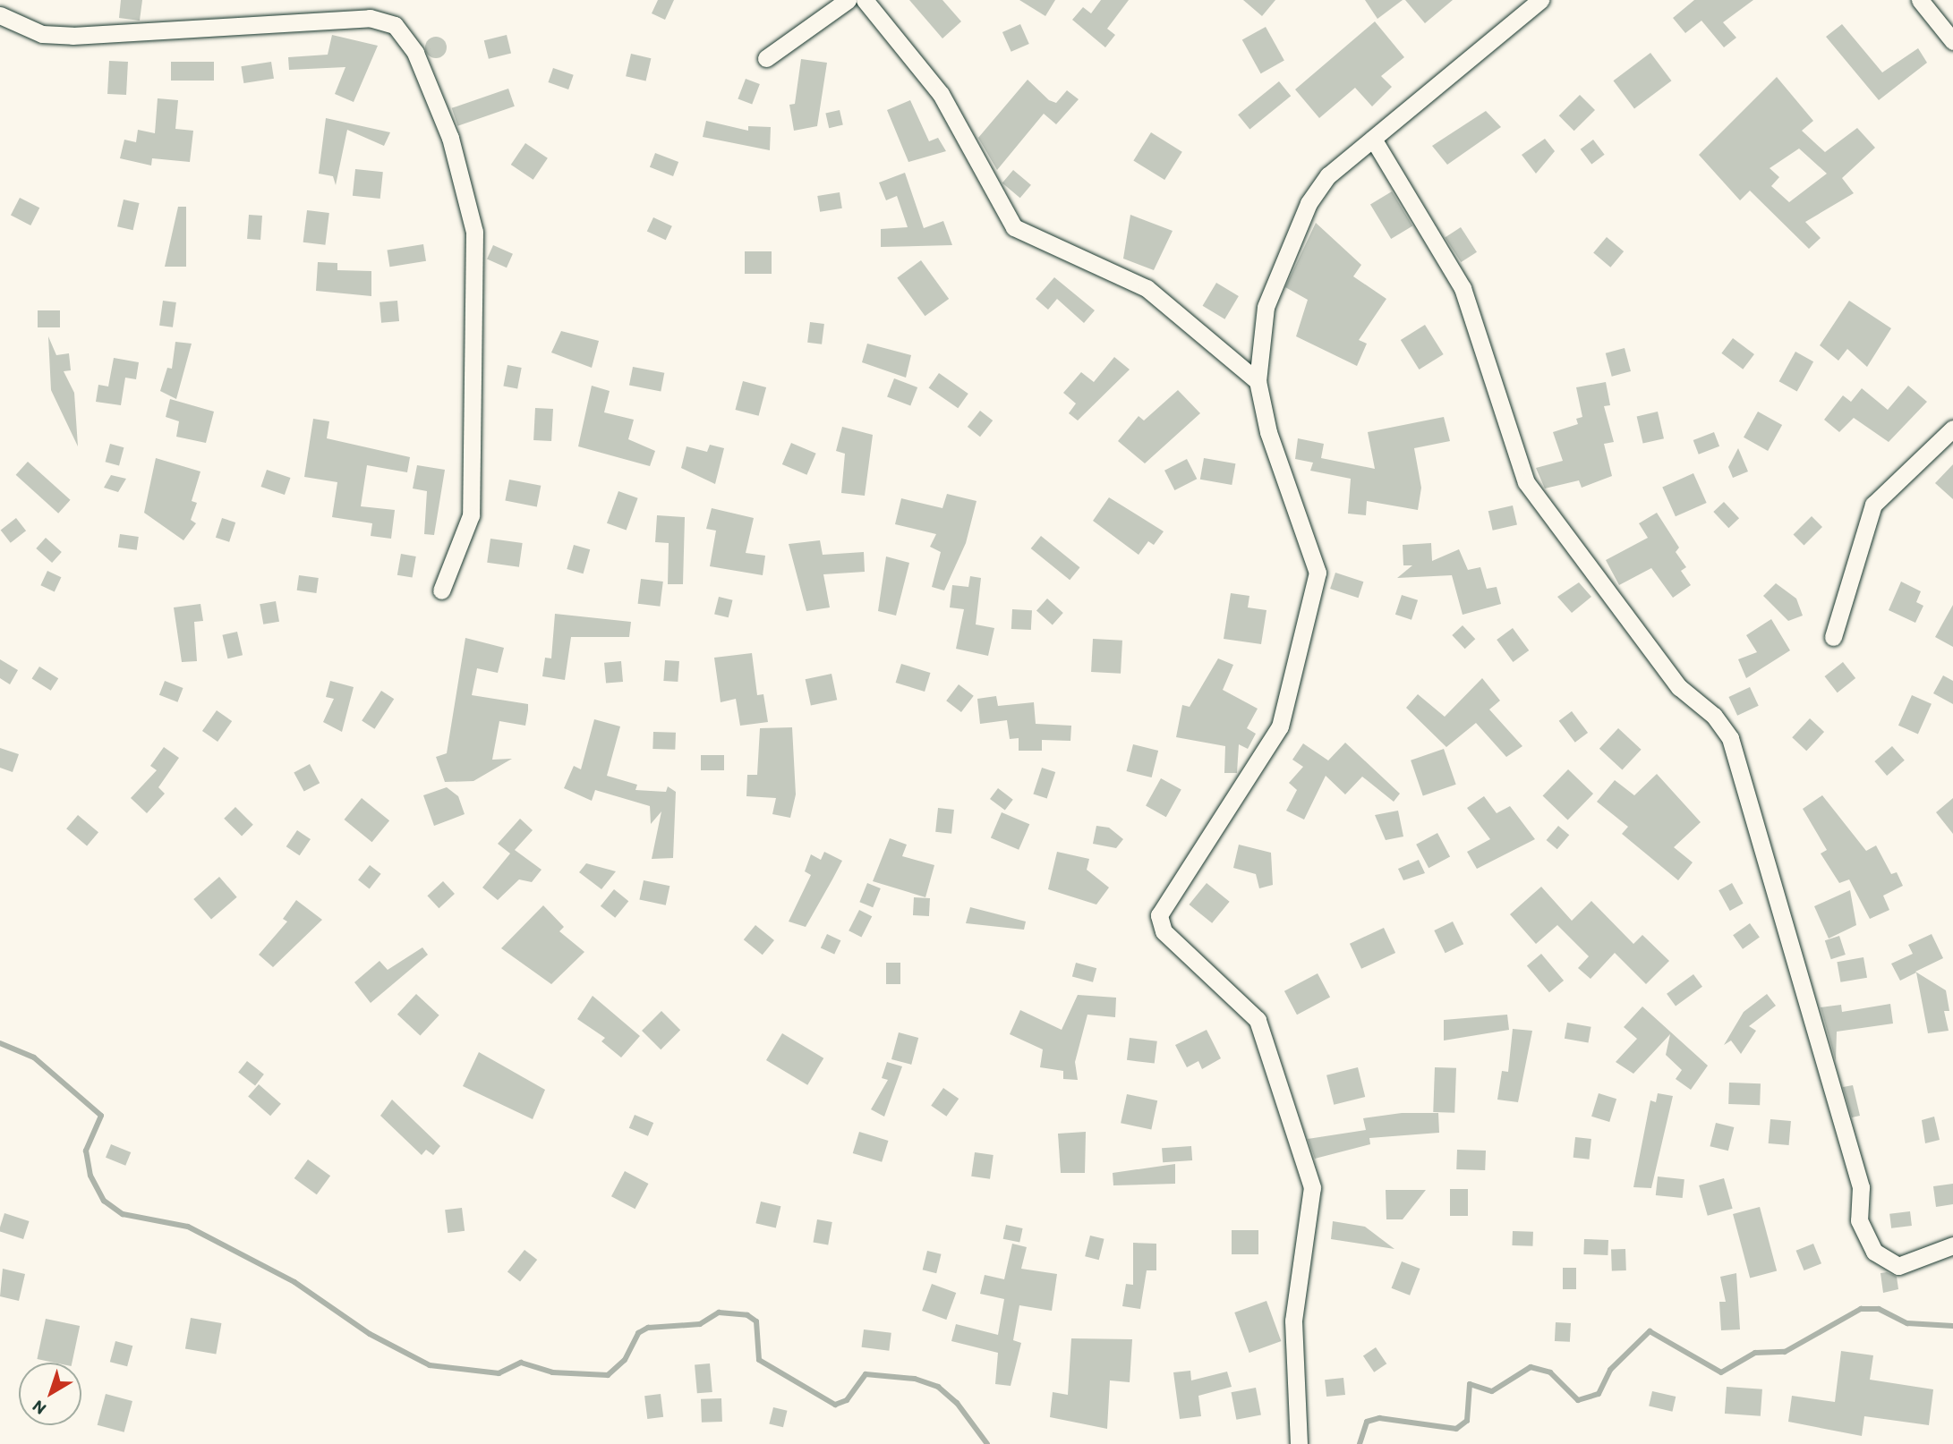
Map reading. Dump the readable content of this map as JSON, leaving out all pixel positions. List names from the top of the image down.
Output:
{
  "north": "bottom left"
}
